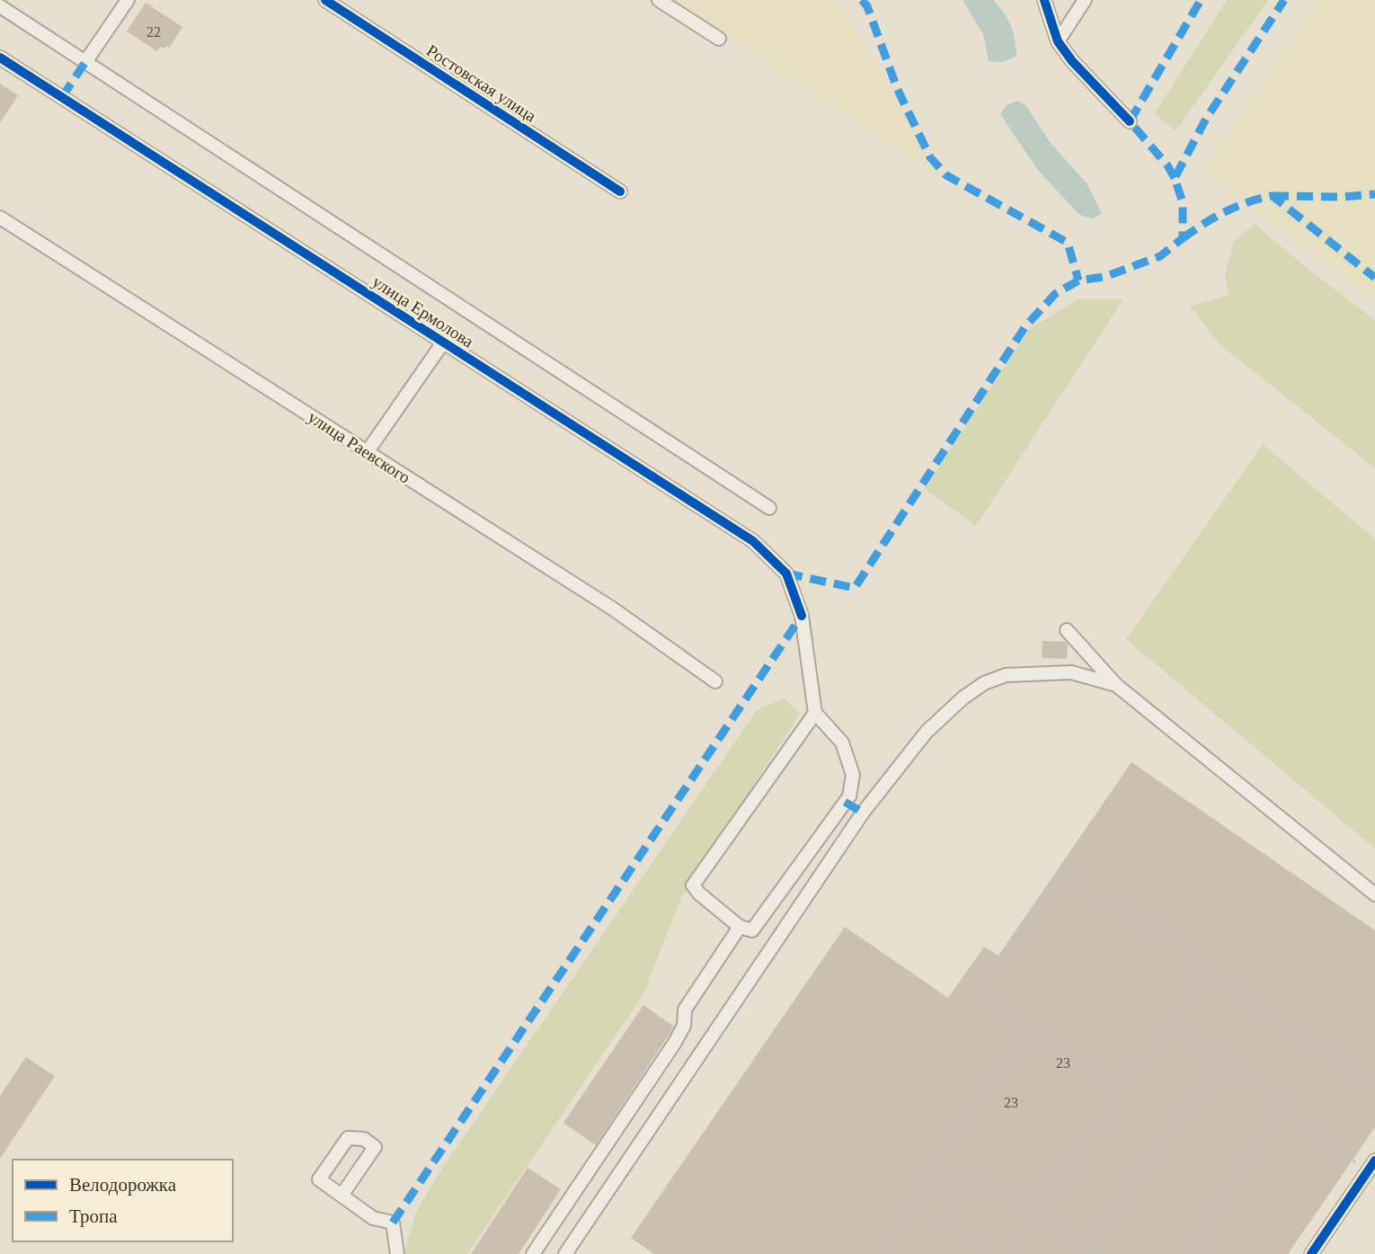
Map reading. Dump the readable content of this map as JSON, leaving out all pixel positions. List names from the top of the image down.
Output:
{
  "streets": {
    "street": ["Ростовская улица", "улица Ермолова", "улица Раевского"]
  },
  "house_numbers": ["22", "23", "23"],
  "legend": ["Велодорожка", "Тропа"]
}
